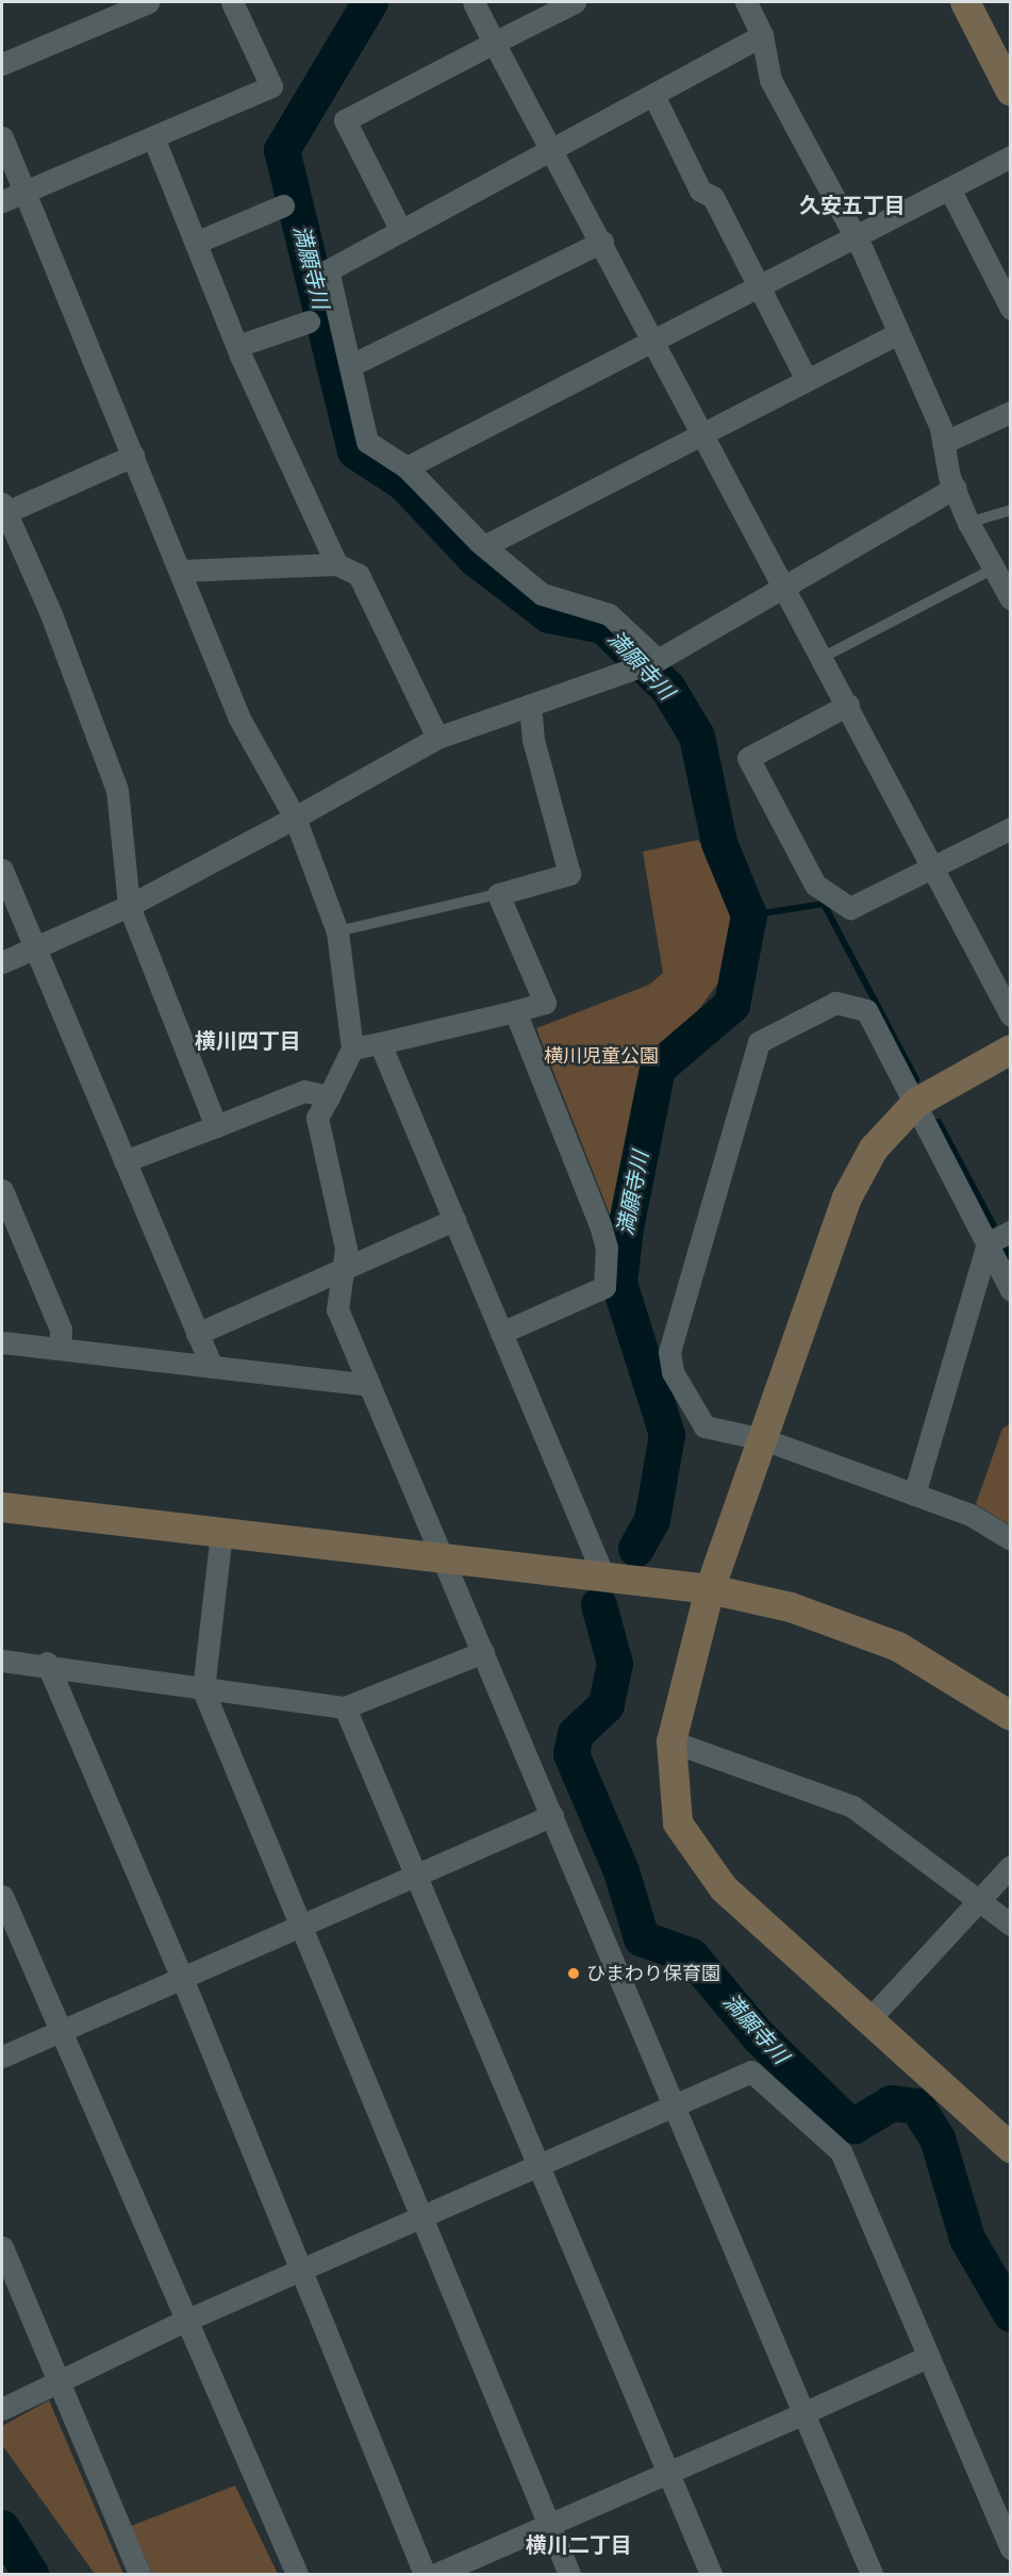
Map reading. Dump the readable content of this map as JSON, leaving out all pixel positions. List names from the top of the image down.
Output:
{
  "districts": ["久安五丁目", "横川四丁目", "横川二丁目"],
  "water": ["満願寺川"],
  "parks": ["横川児童公園"],
  "places": ["ひまわり保育園"]
}
